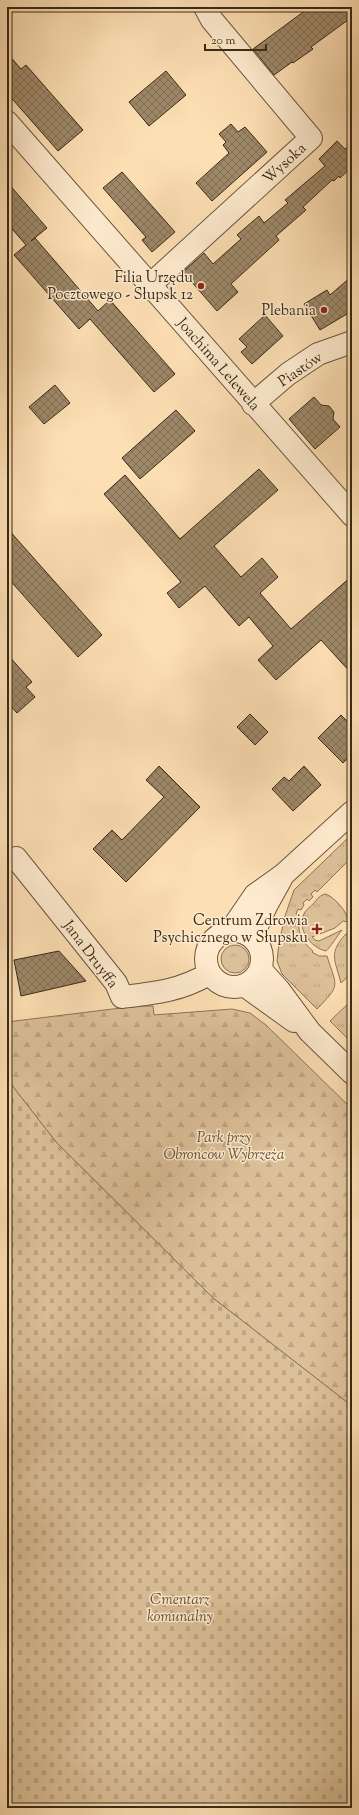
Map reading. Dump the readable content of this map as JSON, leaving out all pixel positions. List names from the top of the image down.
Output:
{
  "streets": {
    "street": [
      "Wysoka",
      "Joachima Lelewela",
      "Piastów",
      "Jana Druyffa"
    ]
  },
  "crossings": [
    ["Wysoka", "Joachima Lelewela"],
    ["Joachima Lelewela", "Piastów"]
  ],
  "parks": ["Park przy Obrońców Wybrzeża", "Cmentarz komunalny"],
  "places": {
    "other": ["Filia Urzędu Pocztowego - Słupsk 12", "Plebania"],
    "health": ["Centrum Zdrowia Psychicznego w Słupsku"]
  },
  "scale_bar": "20 m"
}
